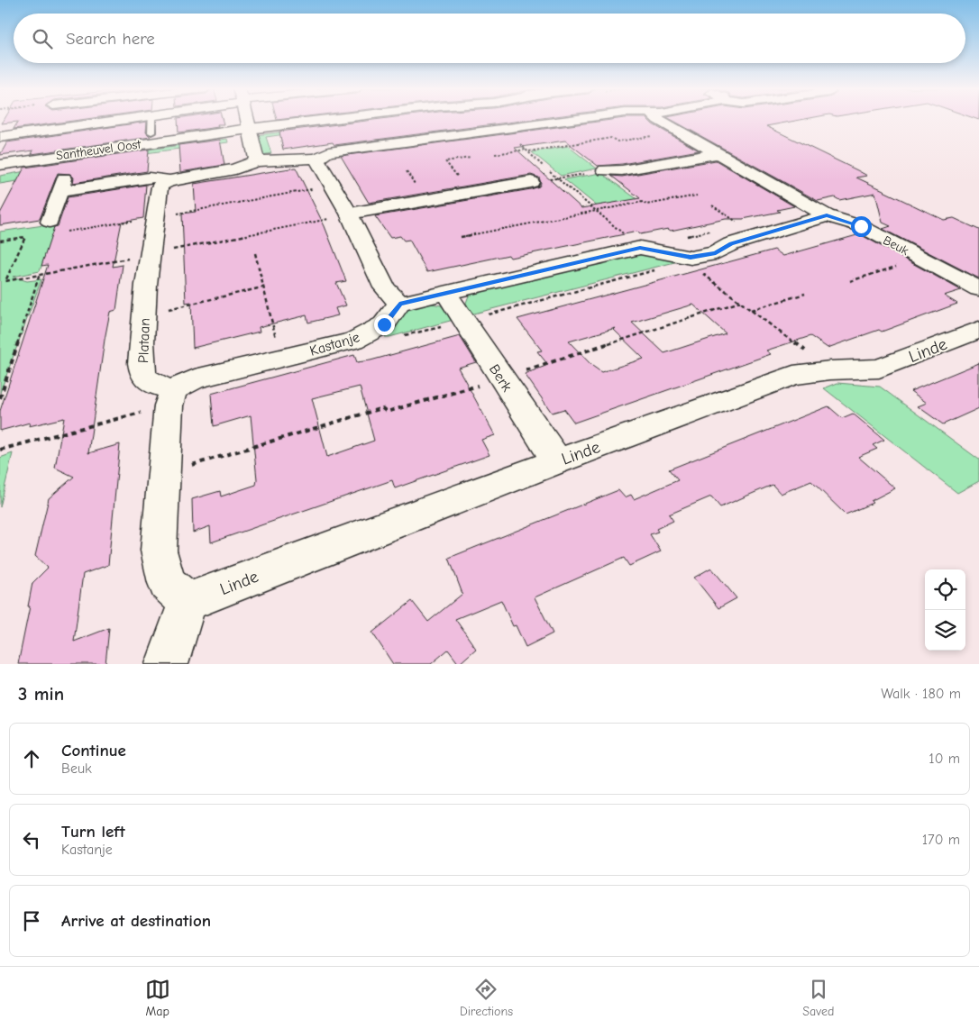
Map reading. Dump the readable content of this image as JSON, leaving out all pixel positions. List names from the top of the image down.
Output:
{
  "streets": {
    "street": [
      "Santheuvel Oost",
      "Beuk",
      "Plataan",
      "Kastanje",
      "Linde",
      "Berk"
    ]
  },
  "crossings": [
    ["Plataan", "Kastanje"],
    ["Linde", "Berk"]
  ],
  "page": {
    "search": "Search here",
    "heading": ["3 min", "Walk · 180 m"],
    "list": [
      ["Continue", "Beuk", "10 m"],
      ["Turn left", "Kastanje", "170 m"],
      "Arrive at destination"
    ],
    "nav": ["Map", "Directions", "Saved"]
  }
}
